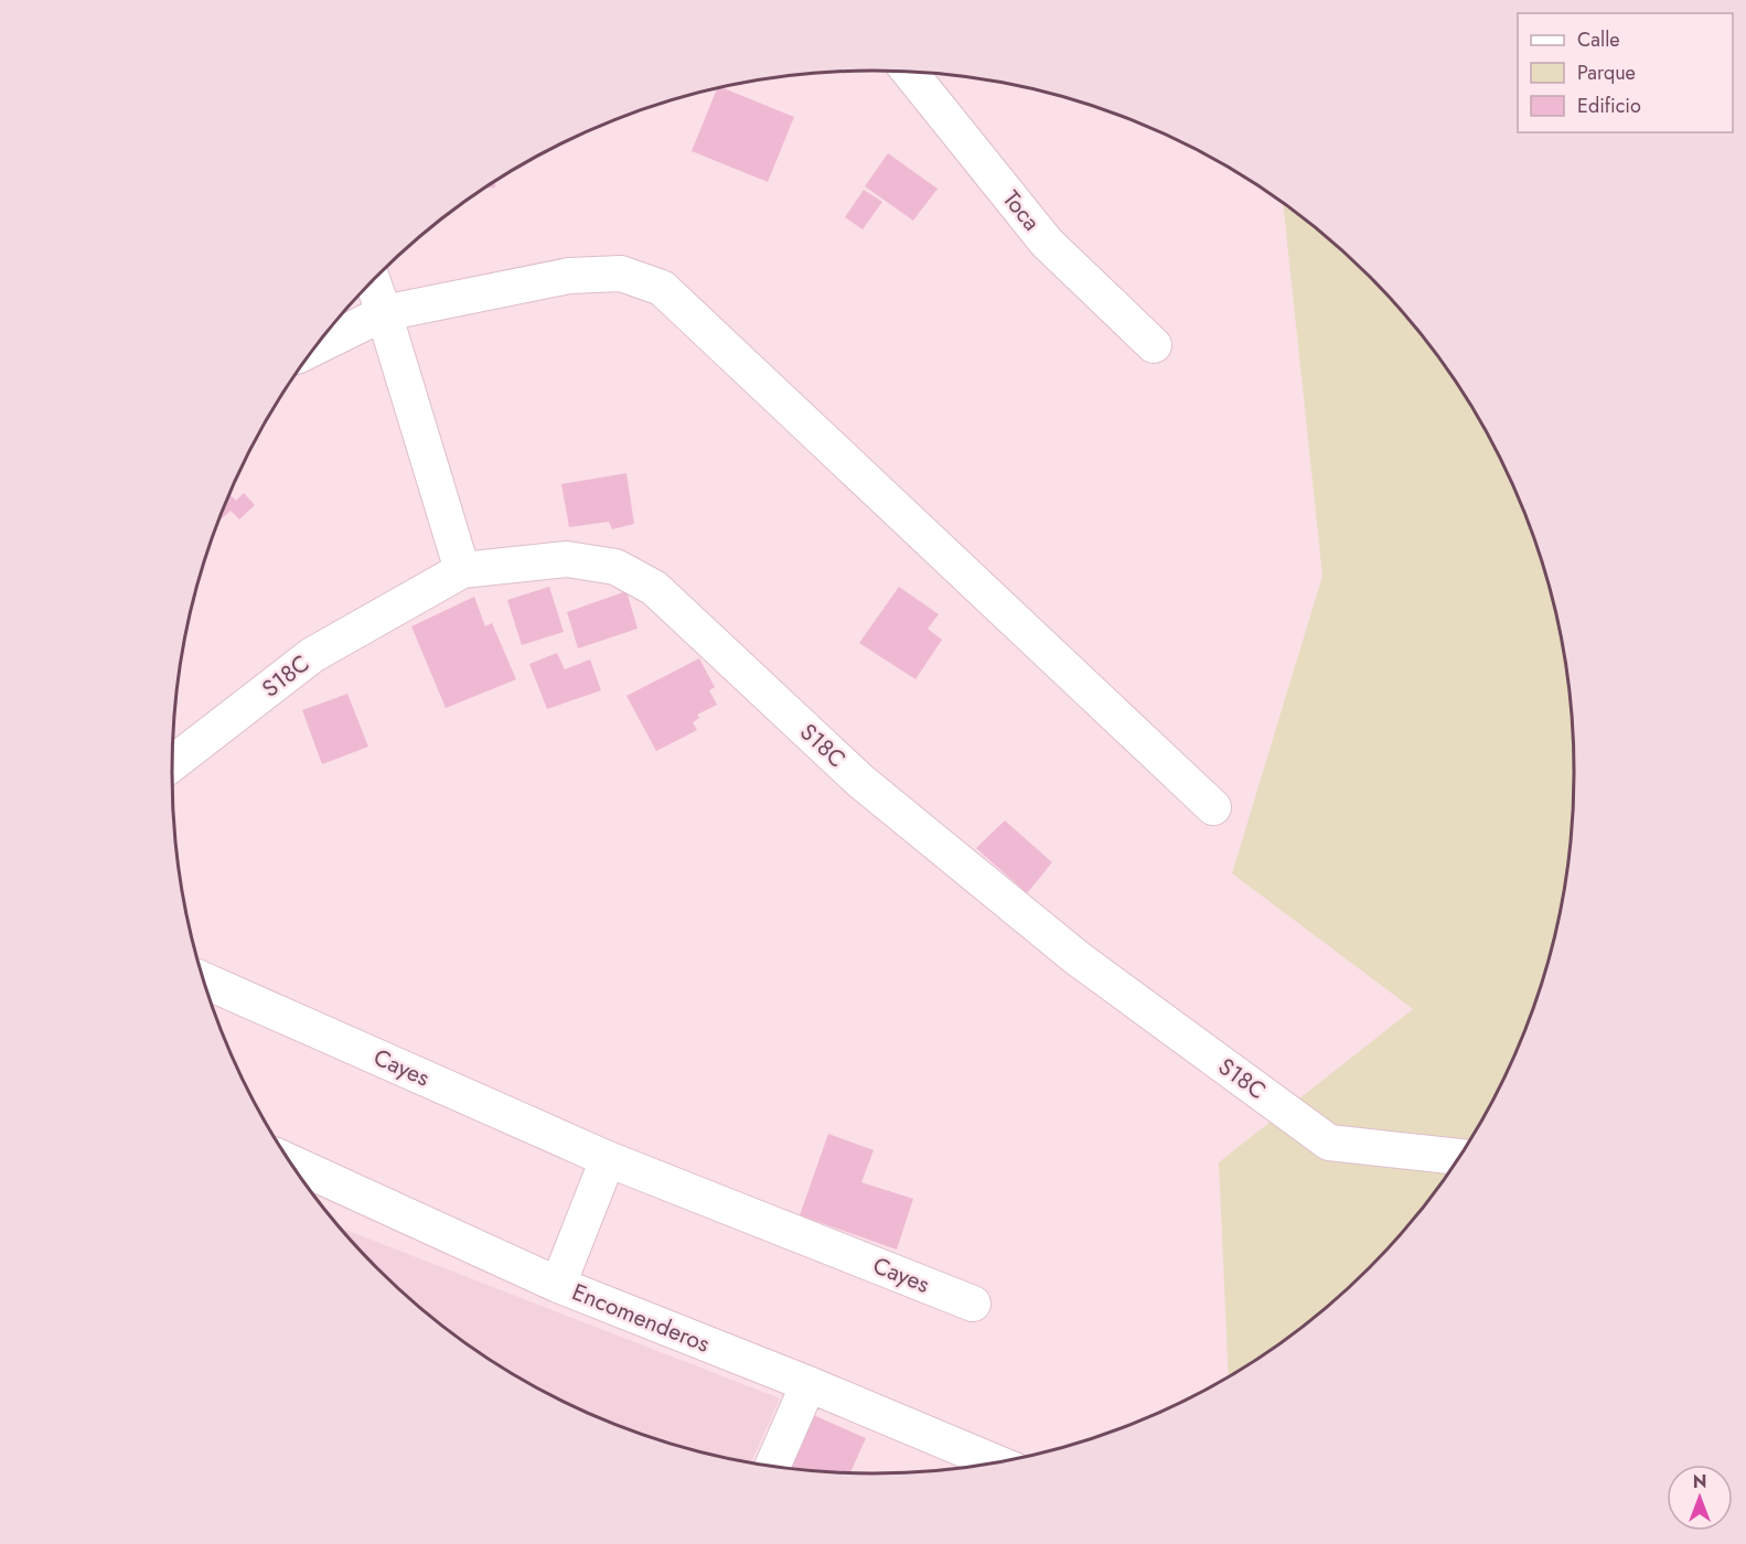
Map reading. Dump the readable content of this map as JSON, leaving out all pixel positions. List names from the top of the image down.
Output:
{
  "streets": {
    "street": [
      "Toca",
      "S18C",
      "Cayes",
      "Encomenderos"
    ]
  },
  "legend": ["Calle", "Parque", "Edificio"],
  "north": "top"
}
